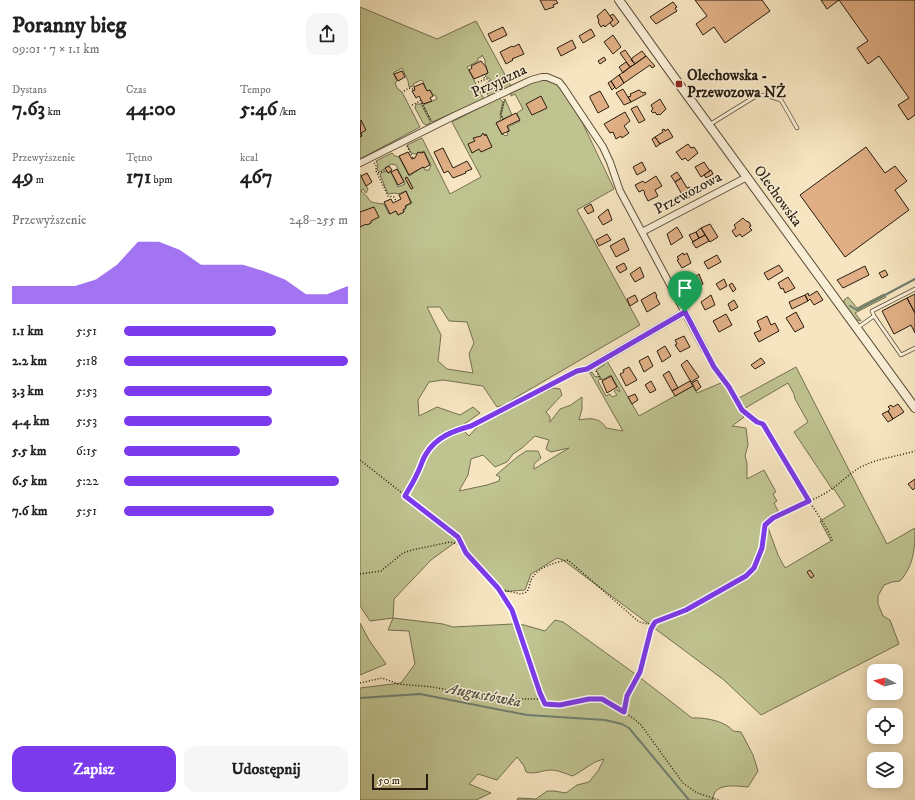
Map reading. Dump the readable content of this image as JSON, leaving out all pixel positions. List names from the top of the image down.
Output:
{
  "streets": {
    "street": ["Przyjazna", "Przewozowa", "Olechowska"]
  },
  "crossings": [
    ["Przyjazna", "Przewozowa"],
    ["Przewozowa", "Olechowska"]
  ],
  "water": ["Augustówka"],
  "places": {
    "transit": ["Olechowska - Przewozowa NŻ"]
  },
  "scale_bar": "50 m",
  "north": "left",
  "page": {
    "heading": ["Poranny bieg", "09:01 · 7 × 1.1 km"],
    "stats": [
      ["Dystans", "7.63 km"],
      ["Czas", "44:00"],
      ["Tempo", "5:46 /km"],
      ["Przewyższenie", "49 m"],
      ["Tętno", "171 bpm"],
      ["kcal", "467"]
    ],
    "chart": ["Przewyższenie", "248–255 m"],
    "list": [
      {
        "name": "1.1 km",
        "note": "5:51"
      },
      {
        "name": "2.2 km",
        "note": "5:18"
      },
      {
        "name": "3.3 km",
        "note": "5:53"
      },
      {
        "name": "4.4 km",
        "note": "5:53"
      },
      {
        "name": "5.5 km",
        "note": "6:15"
      },
      {
        "name": "6.5 km",
        "note": "5:22"
      },
      {
        "name": "7.6 km",
        "note": "5:51"
      }
    ],
    "buttons": ["Zapisz", "Udostępnij"],
    "scale": "50 m"
  }
}
